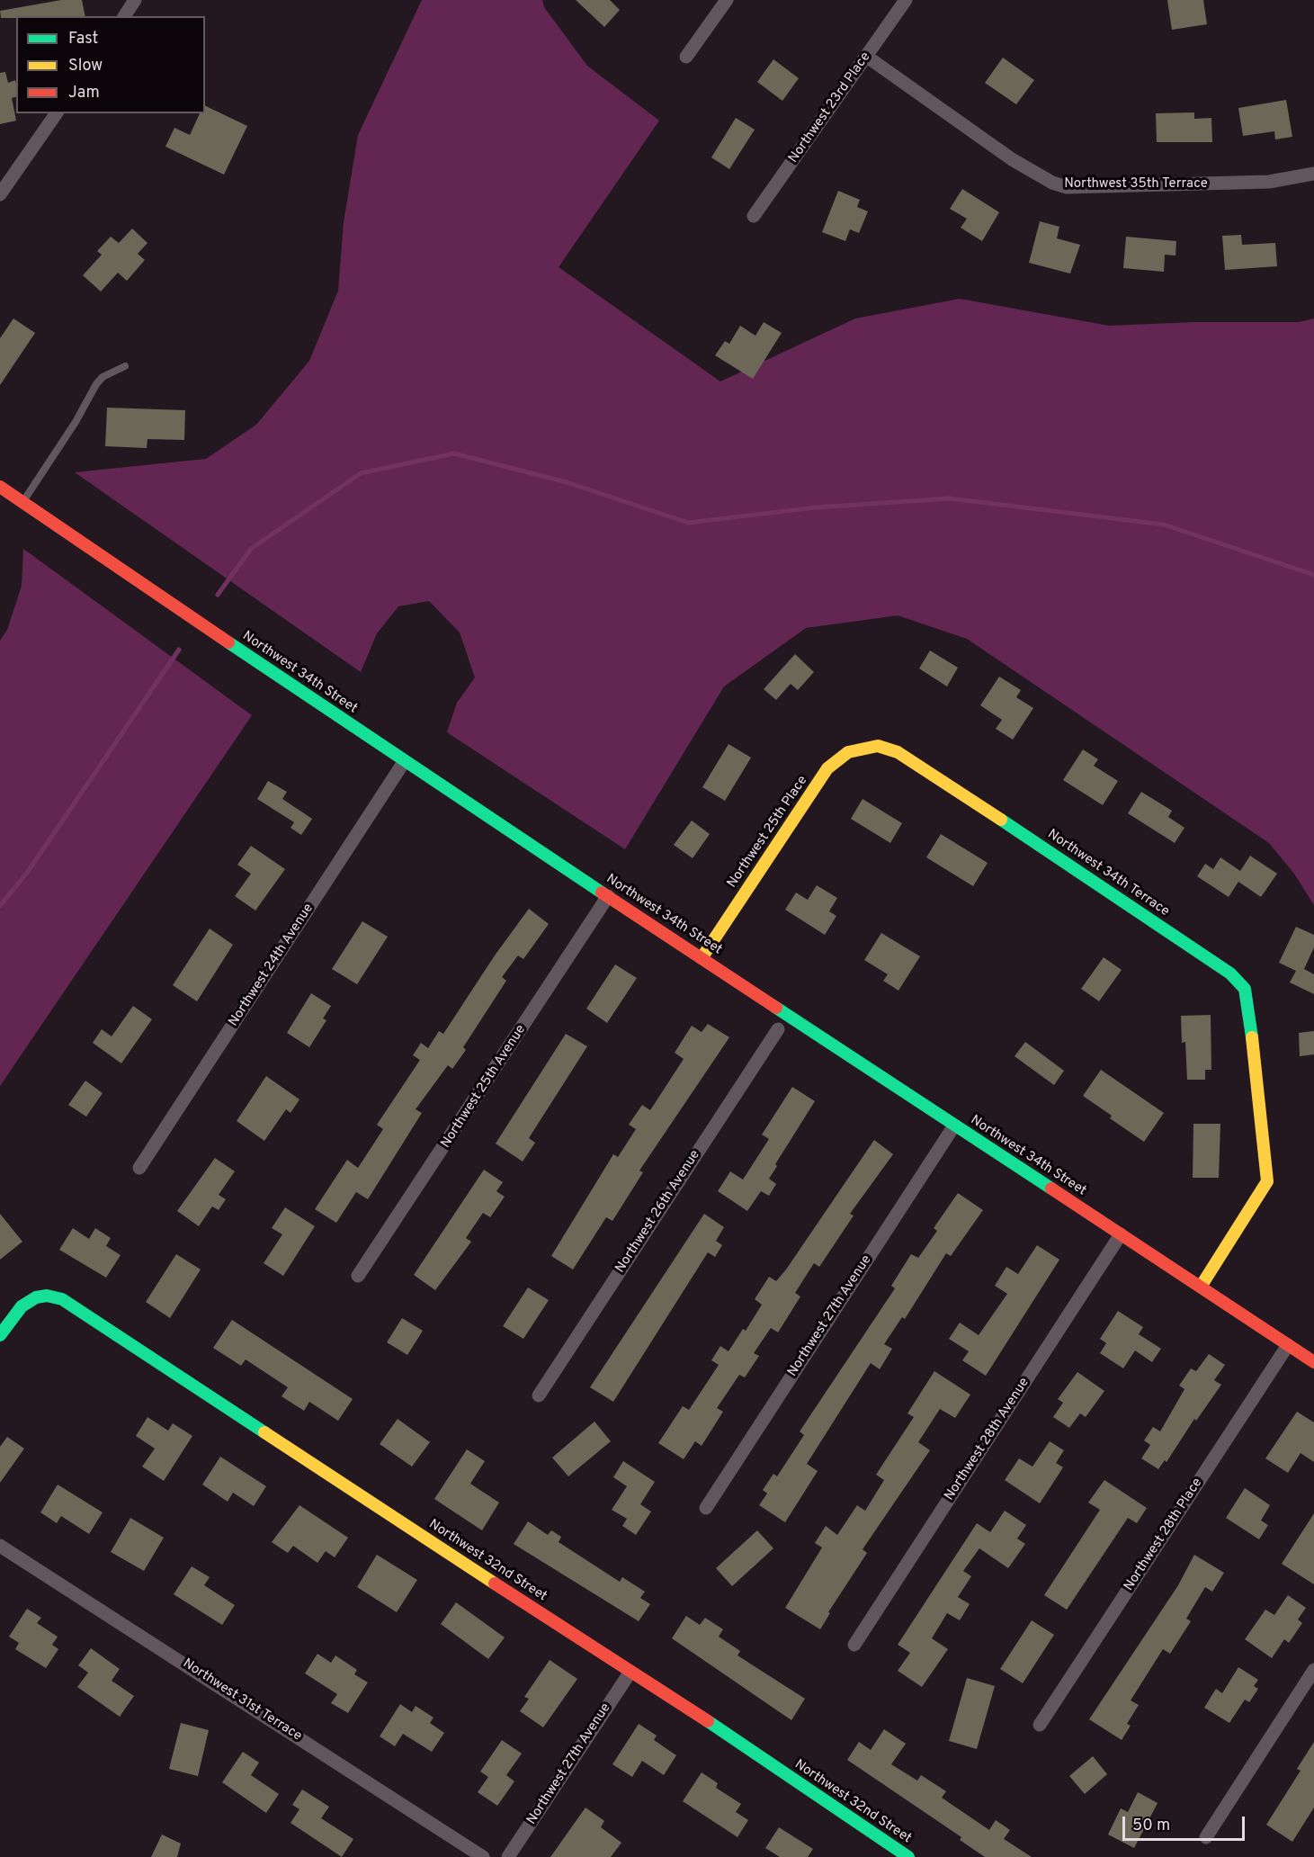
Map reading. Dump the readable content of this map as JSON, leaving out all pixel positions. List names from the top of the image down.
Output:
{
  "streets": {
    "street": [
      "Northwest 23rd Place",
      "Northwest 35th Terrace",
      "Northwest 34th Street",
      "Northwest 25th Place",
      "Northwest 34th Terrace",
      "Northwest 24th Avenue",
      "Northwest 25th Avenue",
      "Northwest 26th Avenue",
      "Northwest 27th Avenue",
      "Northwest 28th Avenue",
      "Northwest 28th Place",
      "Northwest 32nd Street",
      "Northwest 31st Terrace"
    ]
  },
  "crossings": [
    ["Northwest 23rd Place", "Northwest 35th Terrace"],
    ["Northwest 34th Street", "Northwest 25th Place"],
    ["Northwest 34th Street", "Northwest 34th Terrace"],
    ["Northwest 34th Street", "Northwest 24th Avenue"],
    ["Northwest 34th Street", "Northwest 25th Avenue"],
    ["Northwest 34th Street", "Northwest 27th Avenue"],
    ["Northwest 34th Street", "Northwest 28th Avenue"],
    ["Northwest 34th Street", "Northwest 28th Place"],
    ["Northwest 25th Place", "Northwest 34th Terrace"],
    ["Northwest 27th Avenue", "Northwest 32nd Street"]
  ],
  "legend": ["Fast", "Slow", "Jam"],
  "scale_bar": "50 m"
}
